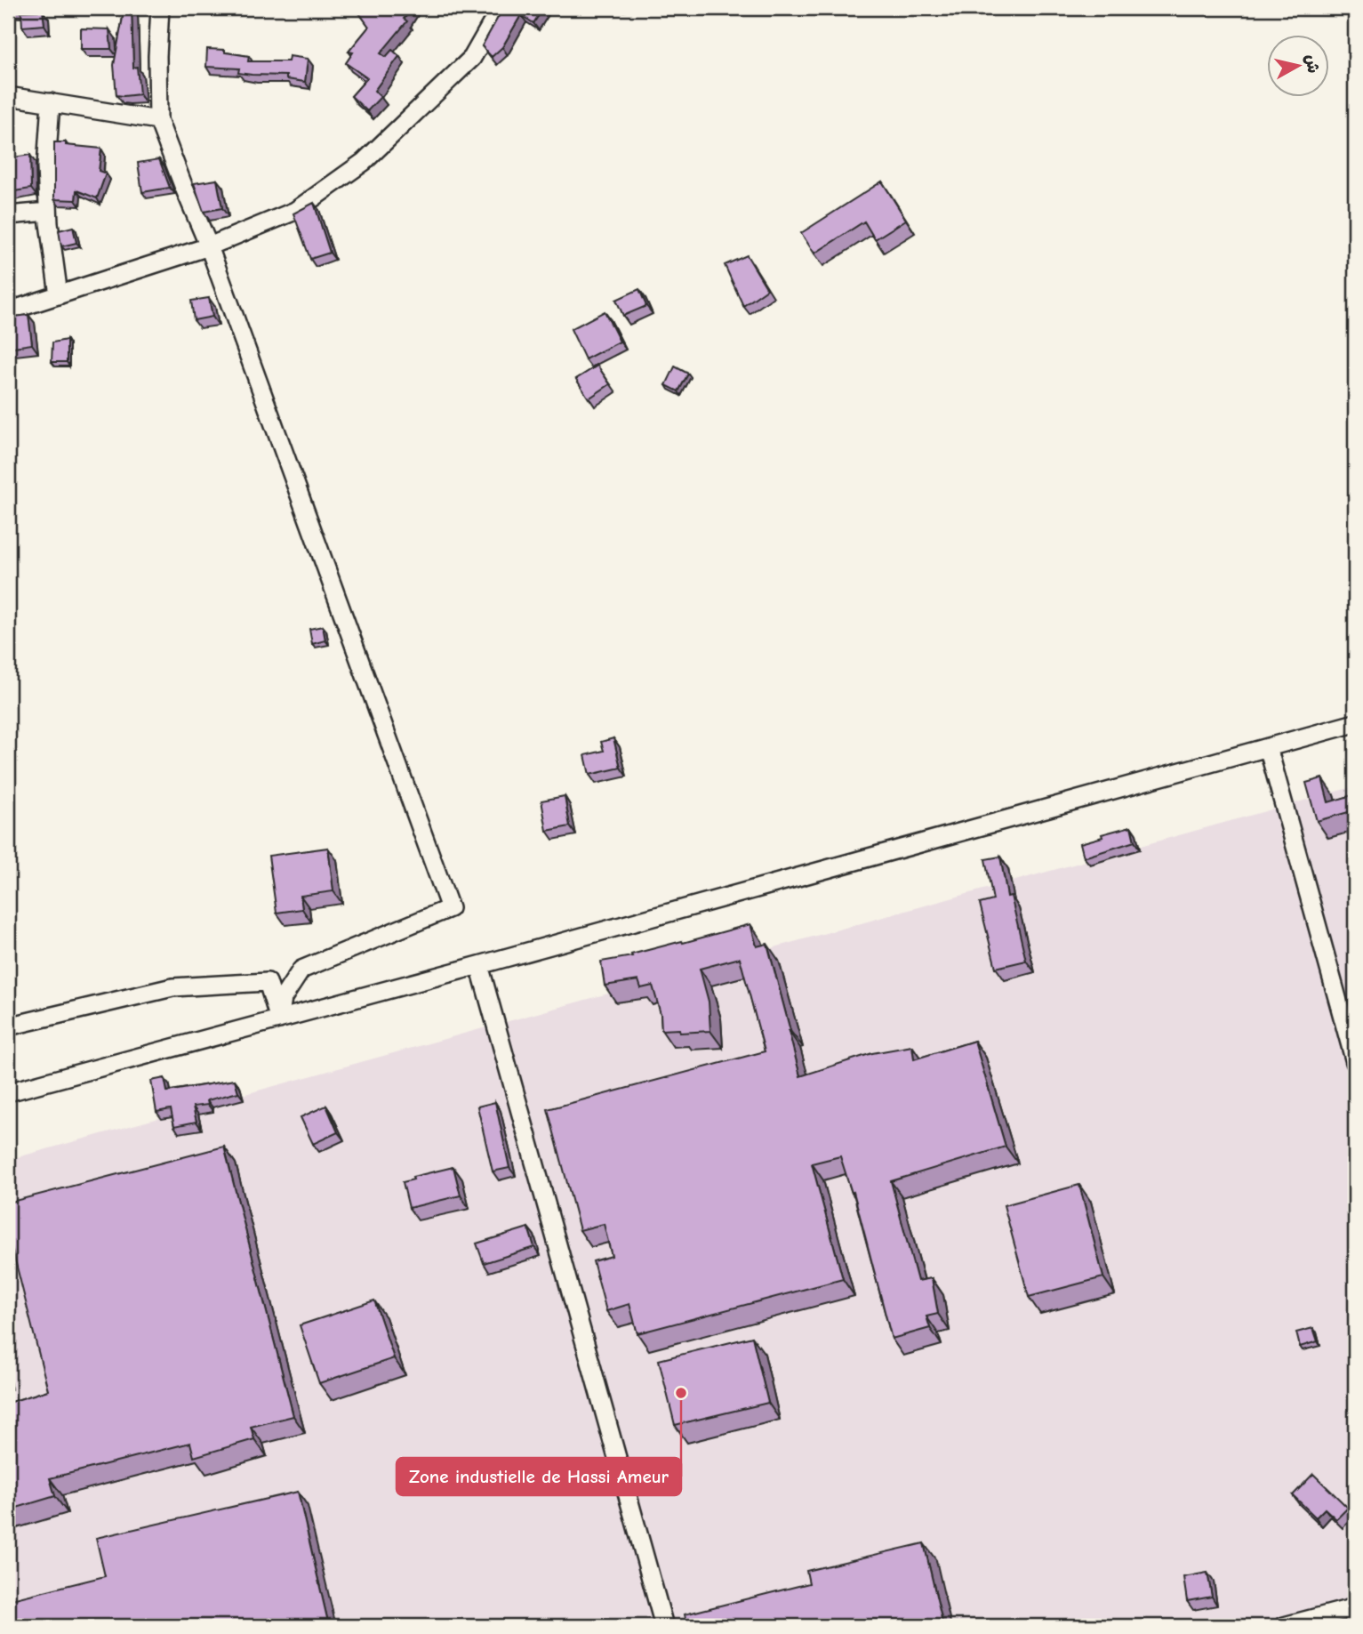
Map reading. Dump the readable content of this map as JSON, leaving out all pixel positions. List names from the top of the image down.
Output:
{
  "places": ["Zone industielle de Hassi Ameur"],
  "north": "right"
}
